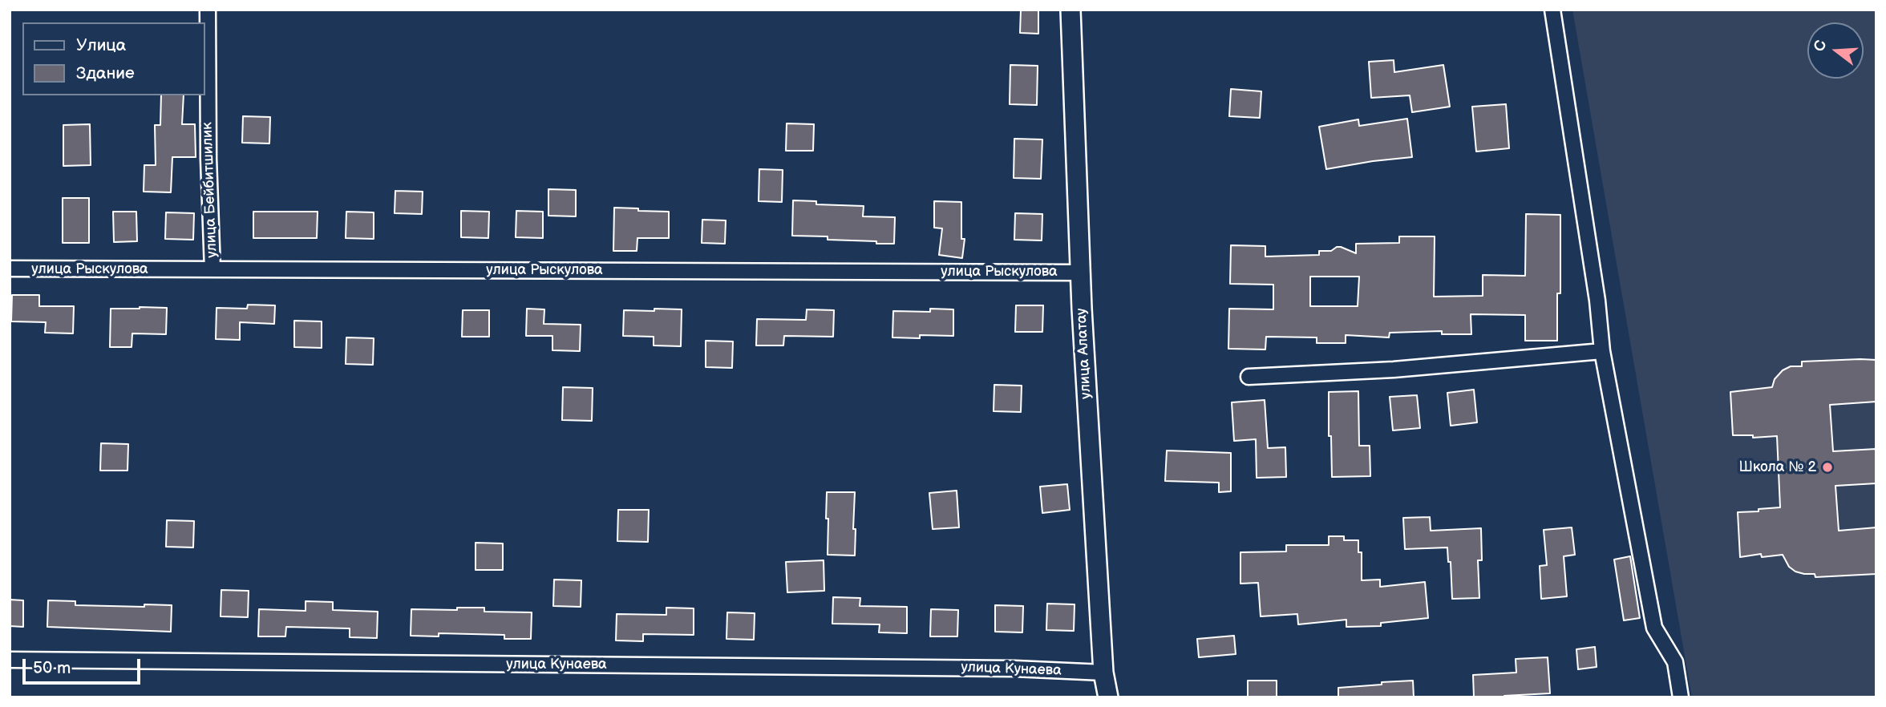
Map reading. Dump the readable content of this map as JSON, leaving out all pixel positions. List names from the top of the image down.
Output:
{
  "streets": {
    "street": [
      "улица Бейбитшилик",
      "улица Рыскулова",
      "улица Алатау",
      "улица Кунаева"
    ]
  },
  "crossings": [
    ["улица Бейбитшилик", "улица Рыскулова"],
    ["улица Рыскулова", "улица Алатау"],
    ["улица Алатау", "улица Кунаева"]
  ],
  "places": ["Школа № 2"],
  "legend": ["Улица", "Здание"],
  "scale_bar": "50 m",
  "north": "left"
}
